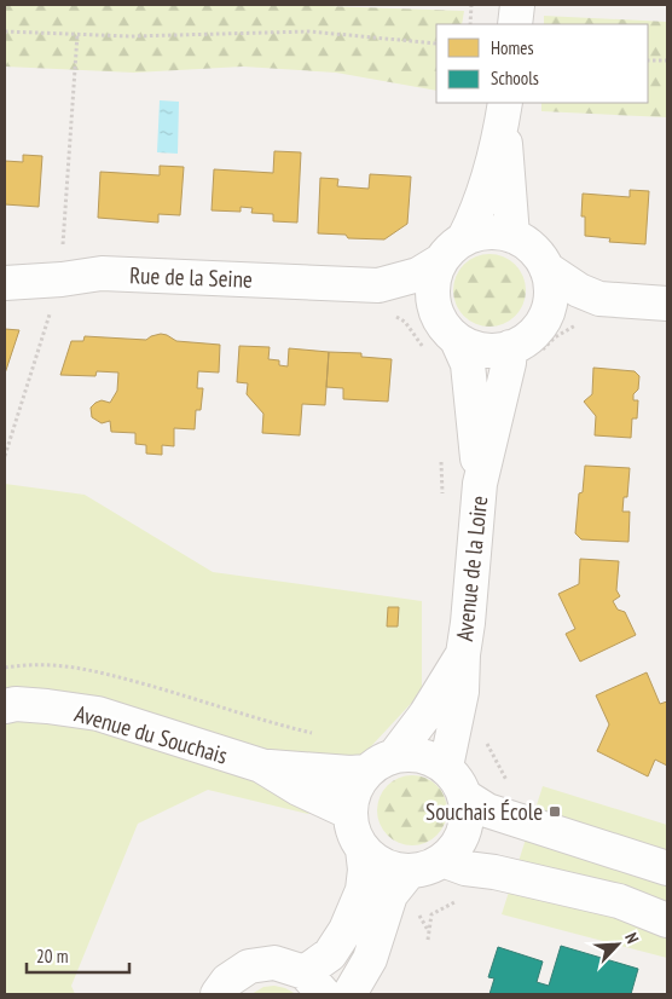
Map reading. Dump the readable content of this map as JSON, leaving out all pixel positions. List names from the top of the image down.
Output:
{
  "streets": {
    "street": ["Rue de la Seine", "Avenue de la Loire", "Avenue du Souchais"]
  },
  "crossings": [
    ["Rue de la Seine", "Avenue de la Loire"],
    ["Avenue de la Loire", "Avenue du Souchais"]
  ],
  "places": {
    "transit": ["Souchais École"]
  },
  "legend": ["Homes", "Schools"],
  "scale_bar": "20 m",
  "north": "top right"
}
